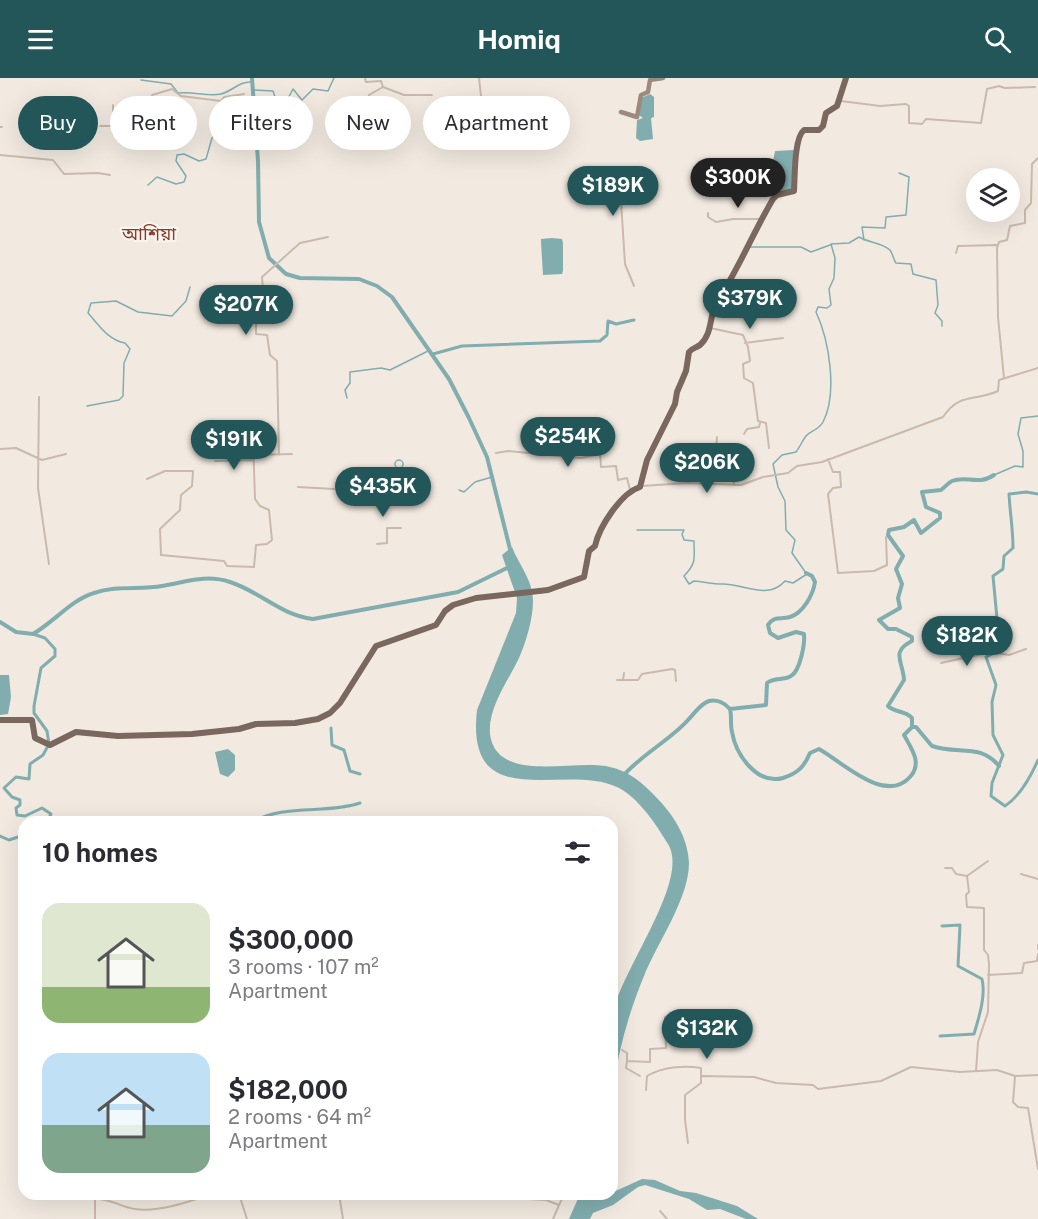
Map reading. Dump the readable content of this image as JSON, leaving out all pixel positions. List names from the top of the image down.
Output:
{
  "districts": ["আশিয়া"],
  "page": {
    "header": "Homiq",
    "chip": [
      "Buy",
      "Rent",
      "Filters",
      "New",
      "Apartment"
    ],
    "price": [
      "$300K",
      "$189K",
      "$379K",
      "$207K",
      "$254K",
      "$191K",
      "$206K",
      "$435K",
      "$182K",
      "$132K"
    ],
    "heading": "10 homes",
    "list": [
      {
        "name": "$300,000",
        "note": "3 rooms · 107 m² · Apartment"
      },
      {
        "name": "$182,000",
        "note": "2 rooms · 64 m² · Apartment"
      }
    ]
  }
}
